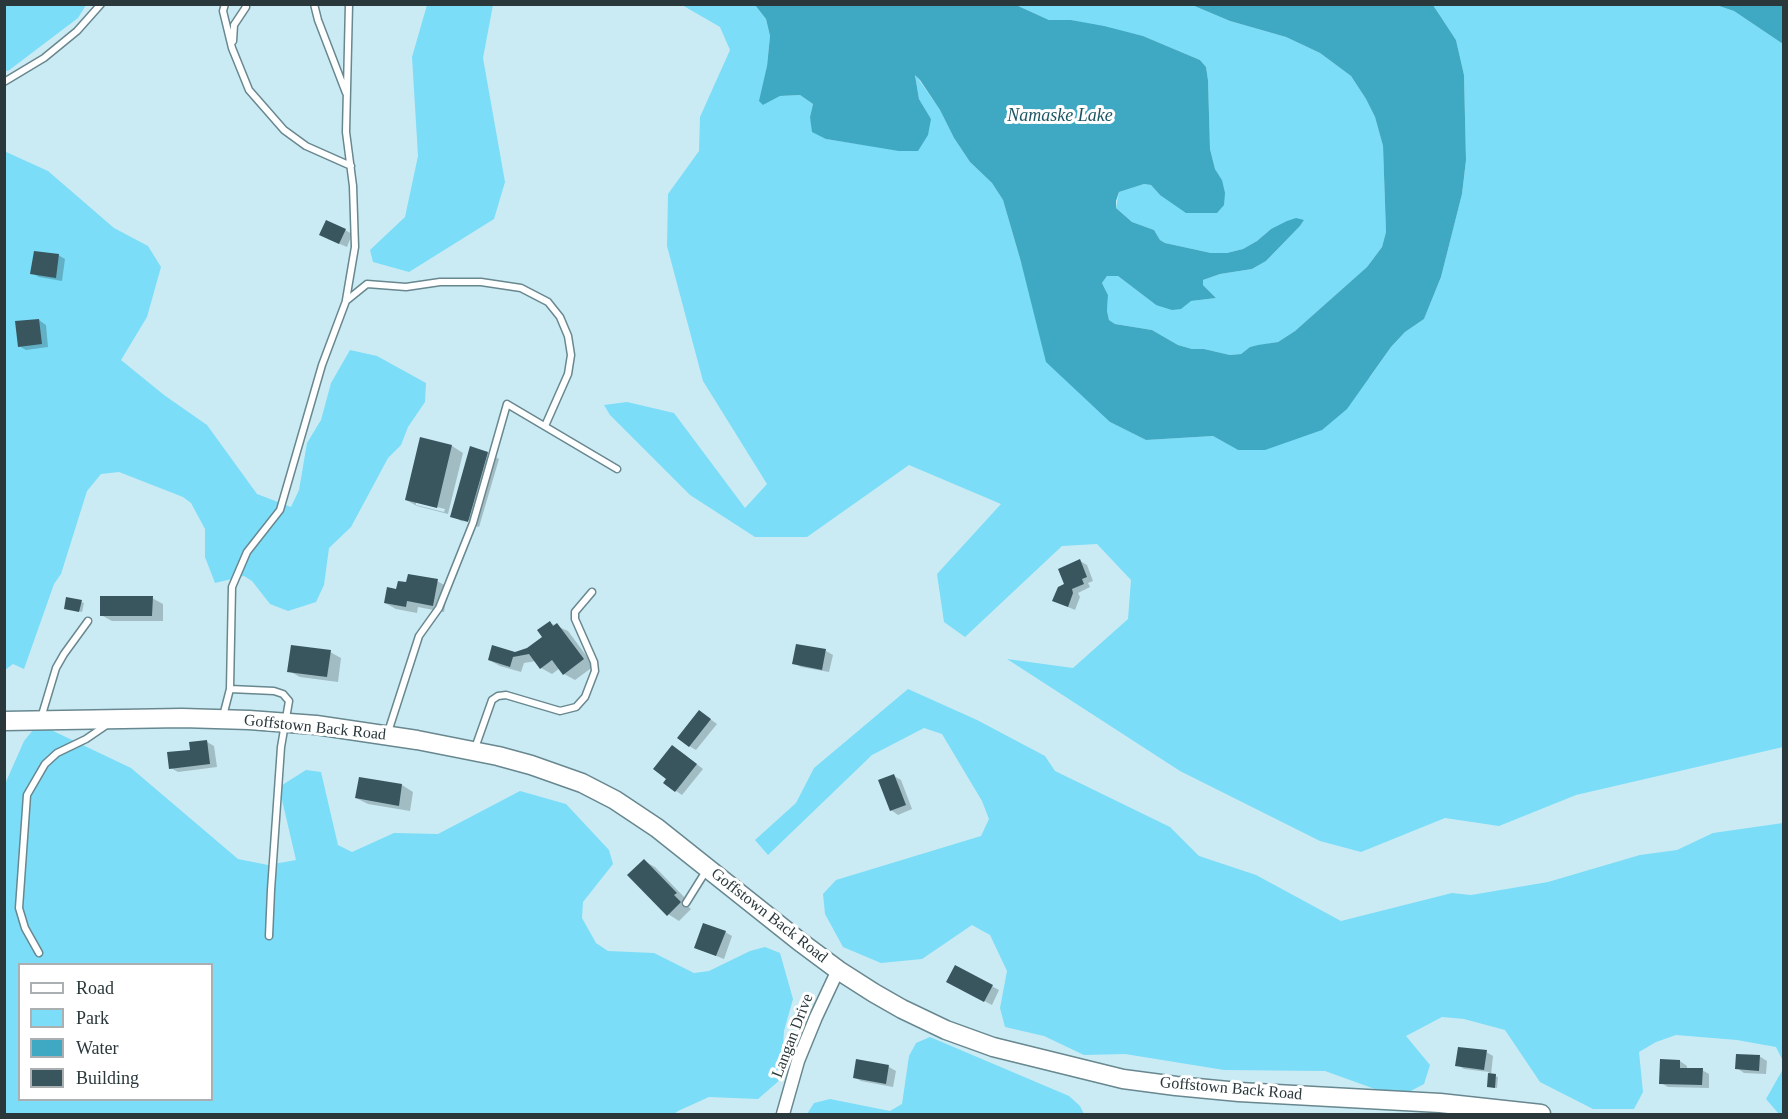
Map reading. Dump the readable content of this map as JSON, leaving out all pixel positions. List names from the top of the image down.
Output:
{
  "streets": {
    "main road": ["Goffstown Back Road"],
    "street": ["Langan Drive"]
  },
  "crossings": [
    ["Goffstown Back Road", "Langan Drive"]
  ],
  "water": ["Namaske Lake"],
  "legend": [
    "Road",
    "Park",
    "Water",
    "Building"
  ]
}
